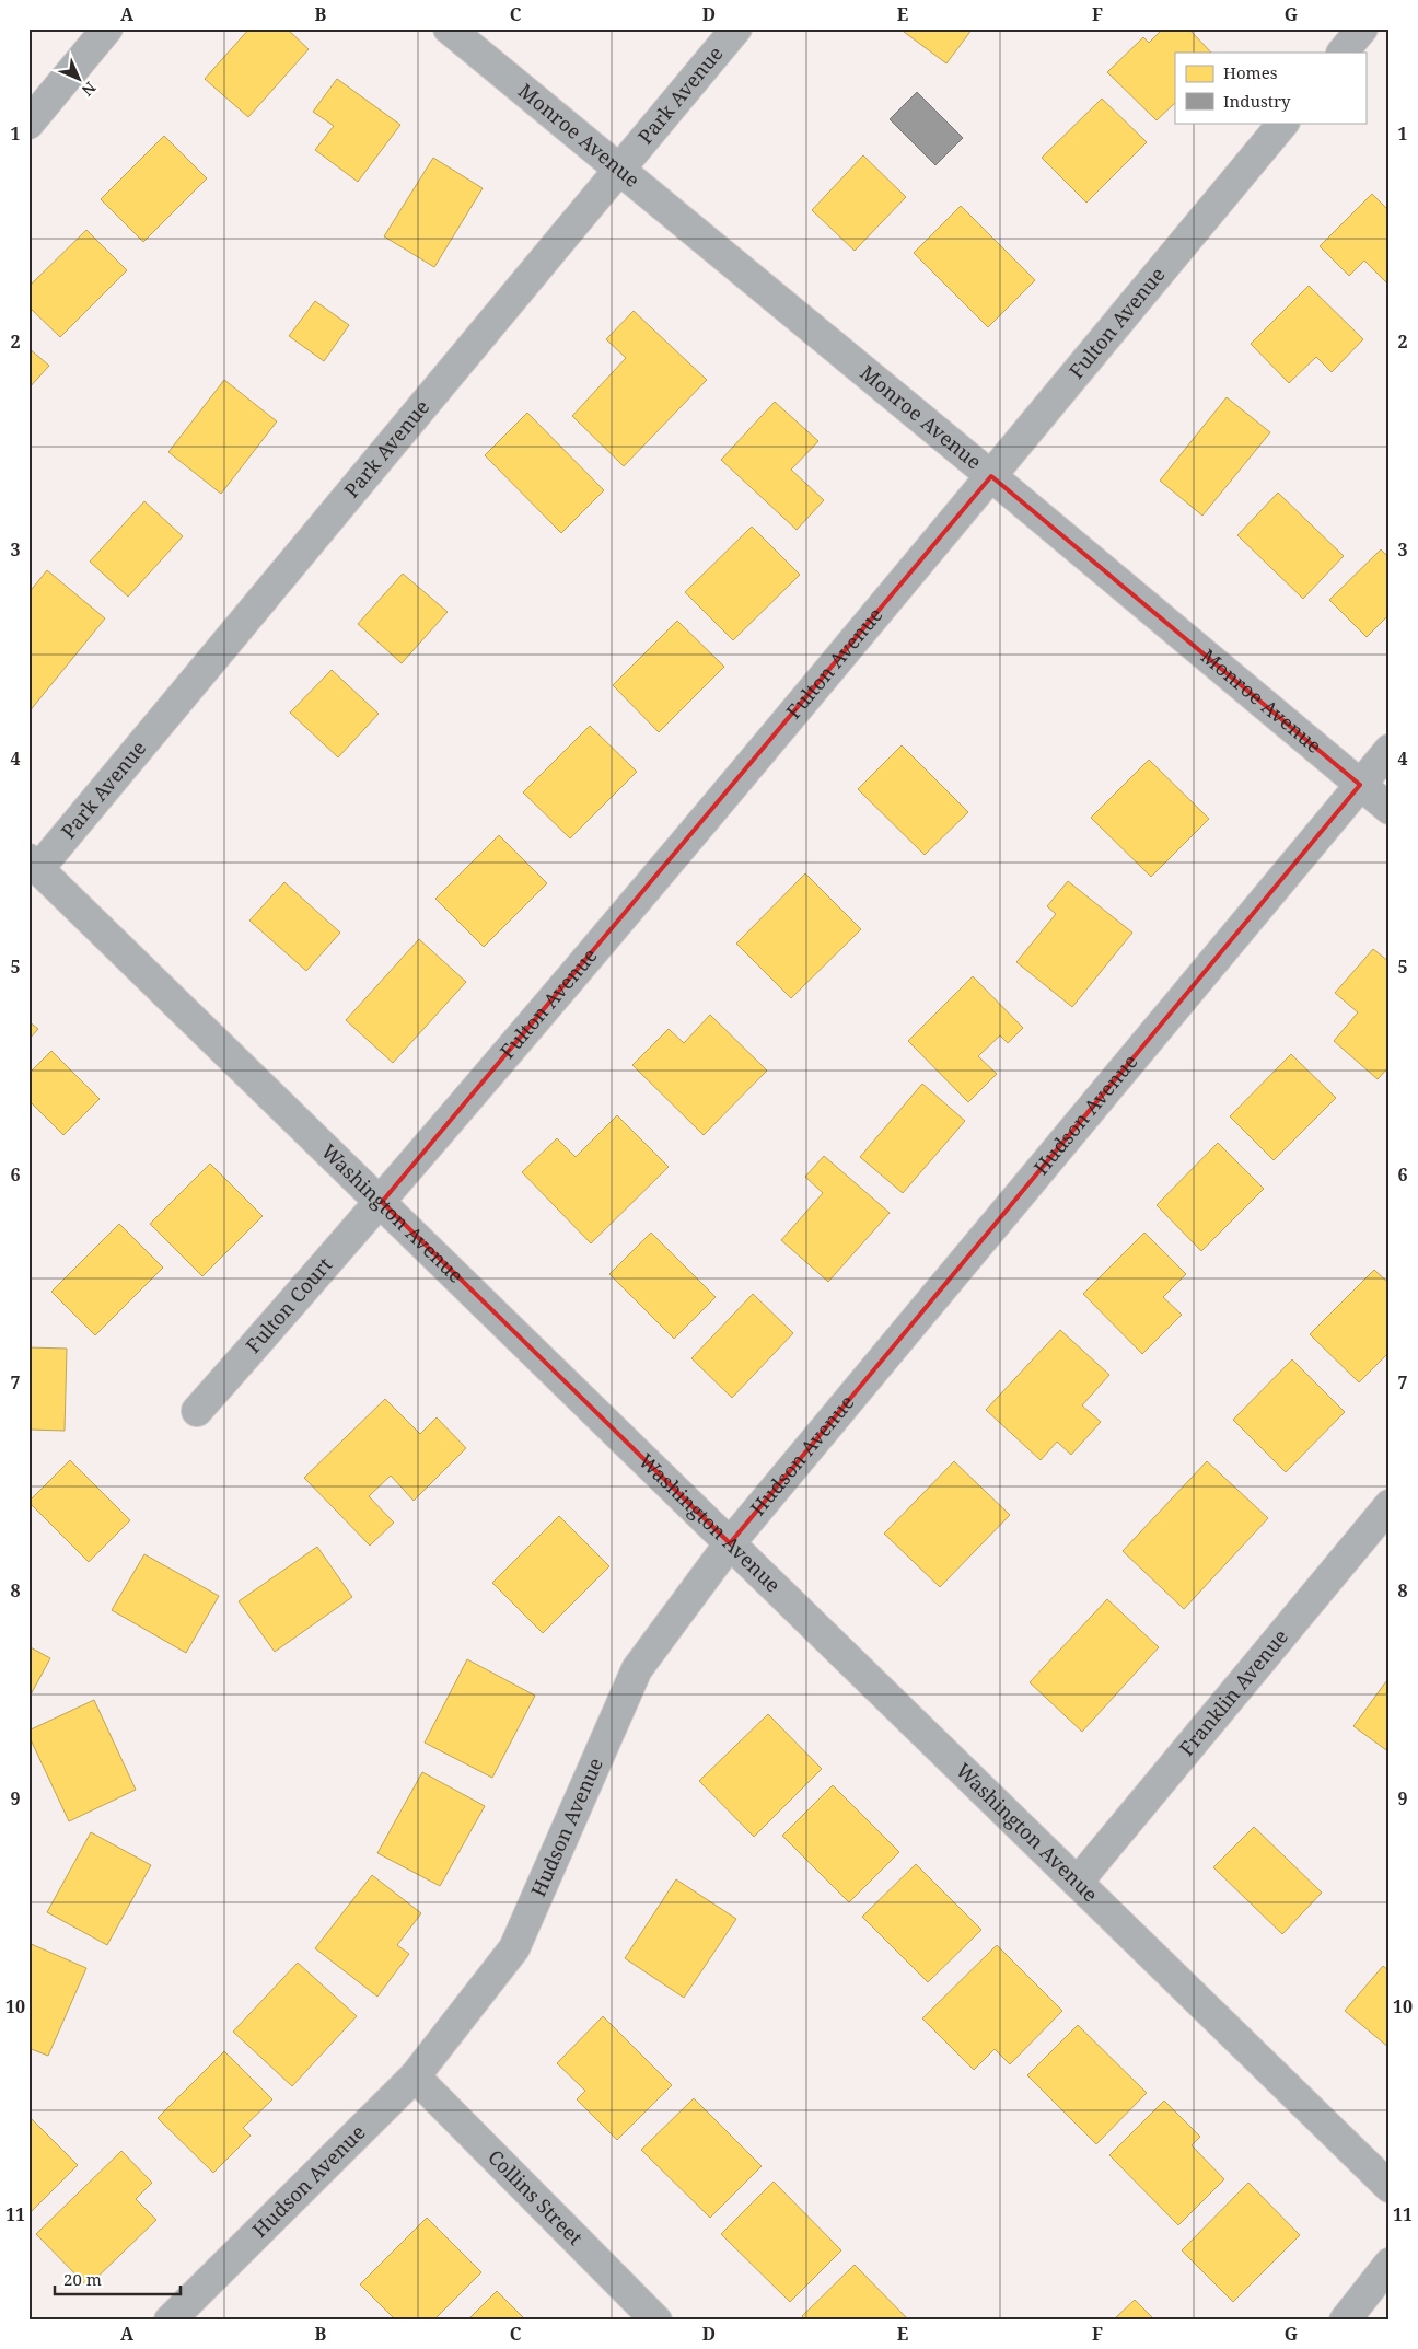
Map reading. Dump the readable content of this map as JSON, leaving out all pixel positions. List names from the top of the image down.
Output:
{
  "streets": {
    "street": [
      "Park Avenue",
      "Monroe Avenue",
      "Fulton Avenue",
      "Hudson Avenue",
      "Washington Avenue",
      "Fulton Court",
      "Franklin Avenue",
      "Collins Street"
    ]
  },
  "crossings": [
    ["Park Avenue", "Monroe Avenue"],
    ["Park Avenue", "Washington Avenue"],
    ["Monroe Avenue", "Fulton Avenue"],
    ["Monroe Avenue", "Hudson Avenue"],
    ["Fulton Avenue", "Washington Avenue"],
    ["Fulton Avenue", "Fulton Court"],
    ["Hudson Avenue", "Washington Avenue"],
    ["Hudson Avenue", "Collins Street"],
    ["Washington Avenue", "Fulton Court"],
    ["Washington Avenue", "Franklin Avenue"]
  ],
  "legend": ["Homes", "Industry"],
  "scale_bar": "20 m",
  "north": "bottom right",
  "grid": {
    "columns": [
      "A",
      "B",
      "C",
      "D",
      "E",
      "F",
      "G"
    ],
    "rows": [
      "1",
      "2",
      "3",
      "4",
      "5",
      "6",
      "7",
      "8",
      "9",
      "10",
      "11"
    ]
  }
}
